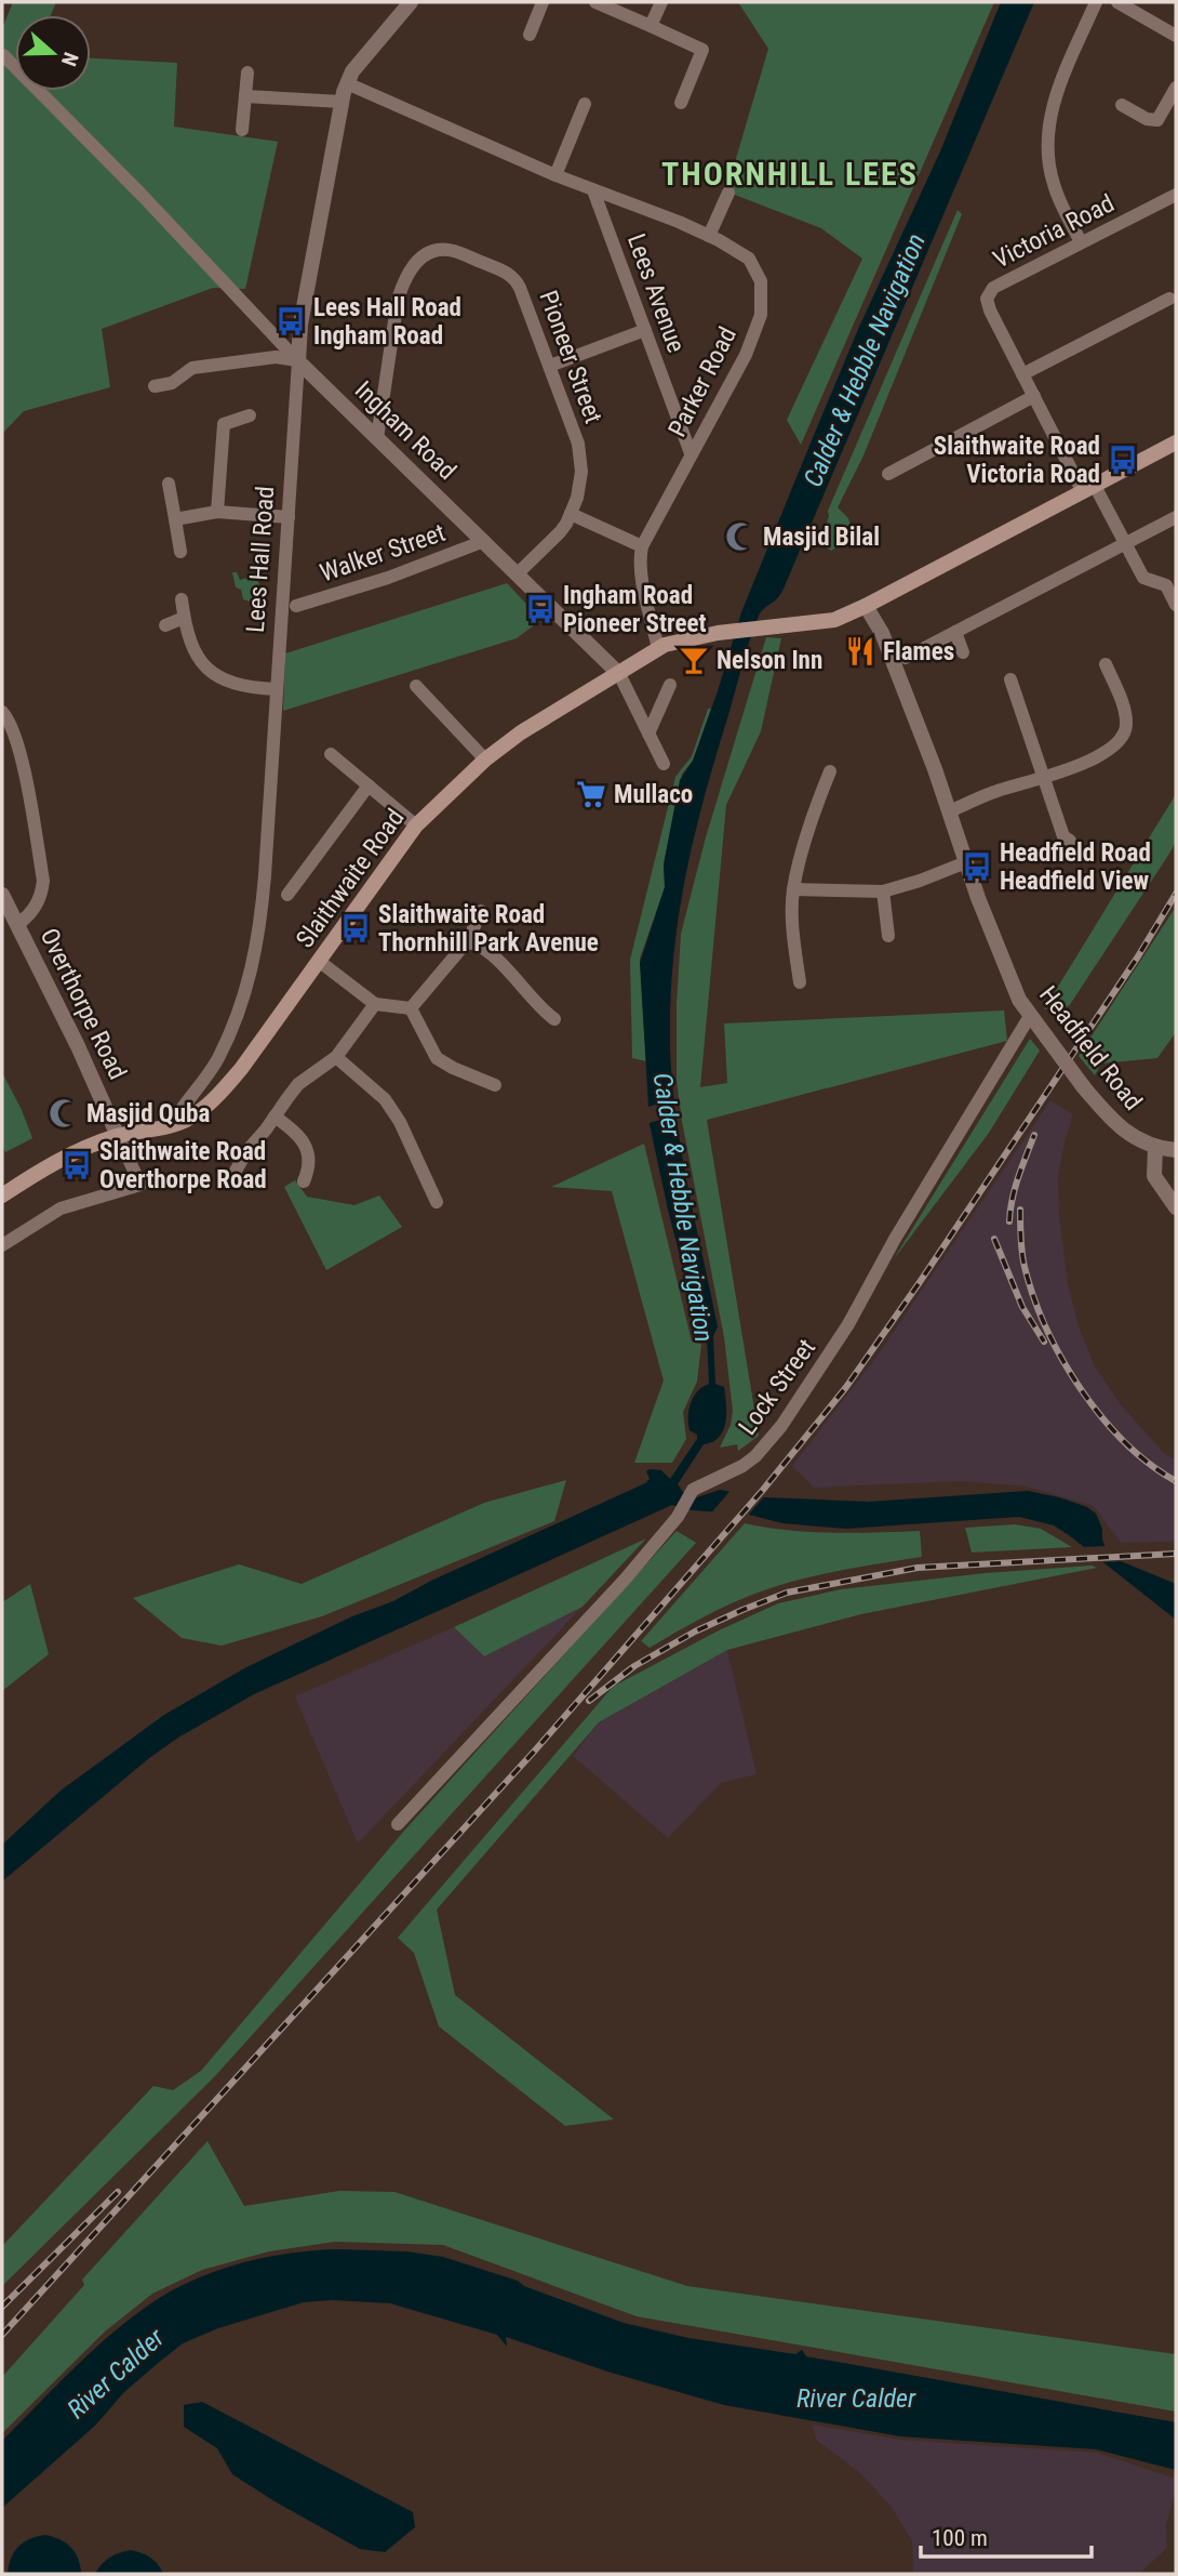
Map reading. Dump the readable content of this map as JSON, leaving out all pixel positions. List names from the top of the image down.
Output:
{
  "streets": {
    "main road": ["Slaithwaite Road"],
    "street": [
      "Victoria Road",
      "Lees Avenue",
      "Pioneer Street",
      "Parker Road",
      "Ingham Road",
      "Walker Street",
      "Lees Hall Road",
      "Overthorpe Road",
      "Headfield Road",
      "Lock Street"
    ]
  },
  "crossings": [
    ["Victoria Road", "Slaithwaite Road"],
    ["Lees Avenue", "Parker Road"],
    ["Pioneer Street", "Ingham Road"],
    ["Parker Road", "Lees Hall Road"],
    ["Ingham Road", "Walker Street"],
    ["Ingham Road", "Lees Hall Road"],
    ["Ingham Road", "Slaithwaite Road"],
    ["Lees Hall Road", "Slaithwaite Road"],
    ["Slaithwaite Road", "Overthorpe Road"],
    ["Slaithwaite Road", "Headfield Road"],
    ["Headfield Road", "Lock Street"]
  ],
  "districts": ["THORNHILL LEES"],
  "water": ["Calder & Hebble Navigation", "River Calder"],
  "places": {
    "bus stop": [
      "Lees Hall Road Ingham Road",
      "Slaithwaite Road Victoria Road",
      "Ingham Road Pioneer Street",
      "Headfield Road Headfield View",
      "Slaithwaite Road Thornhill Park Avenue",
      "Slaithwaite Road Overthorpe Road"
    ],
    "mosque": ["Masjid Bilal", "Masjid Quba"],
    "restaurant": ["Flames"],
    "bar": ["Nelson Inn"],
    "supermarket": ["Mullaco"]
  },
  "scale_bar": "100 m",
  "north": "right"
}
